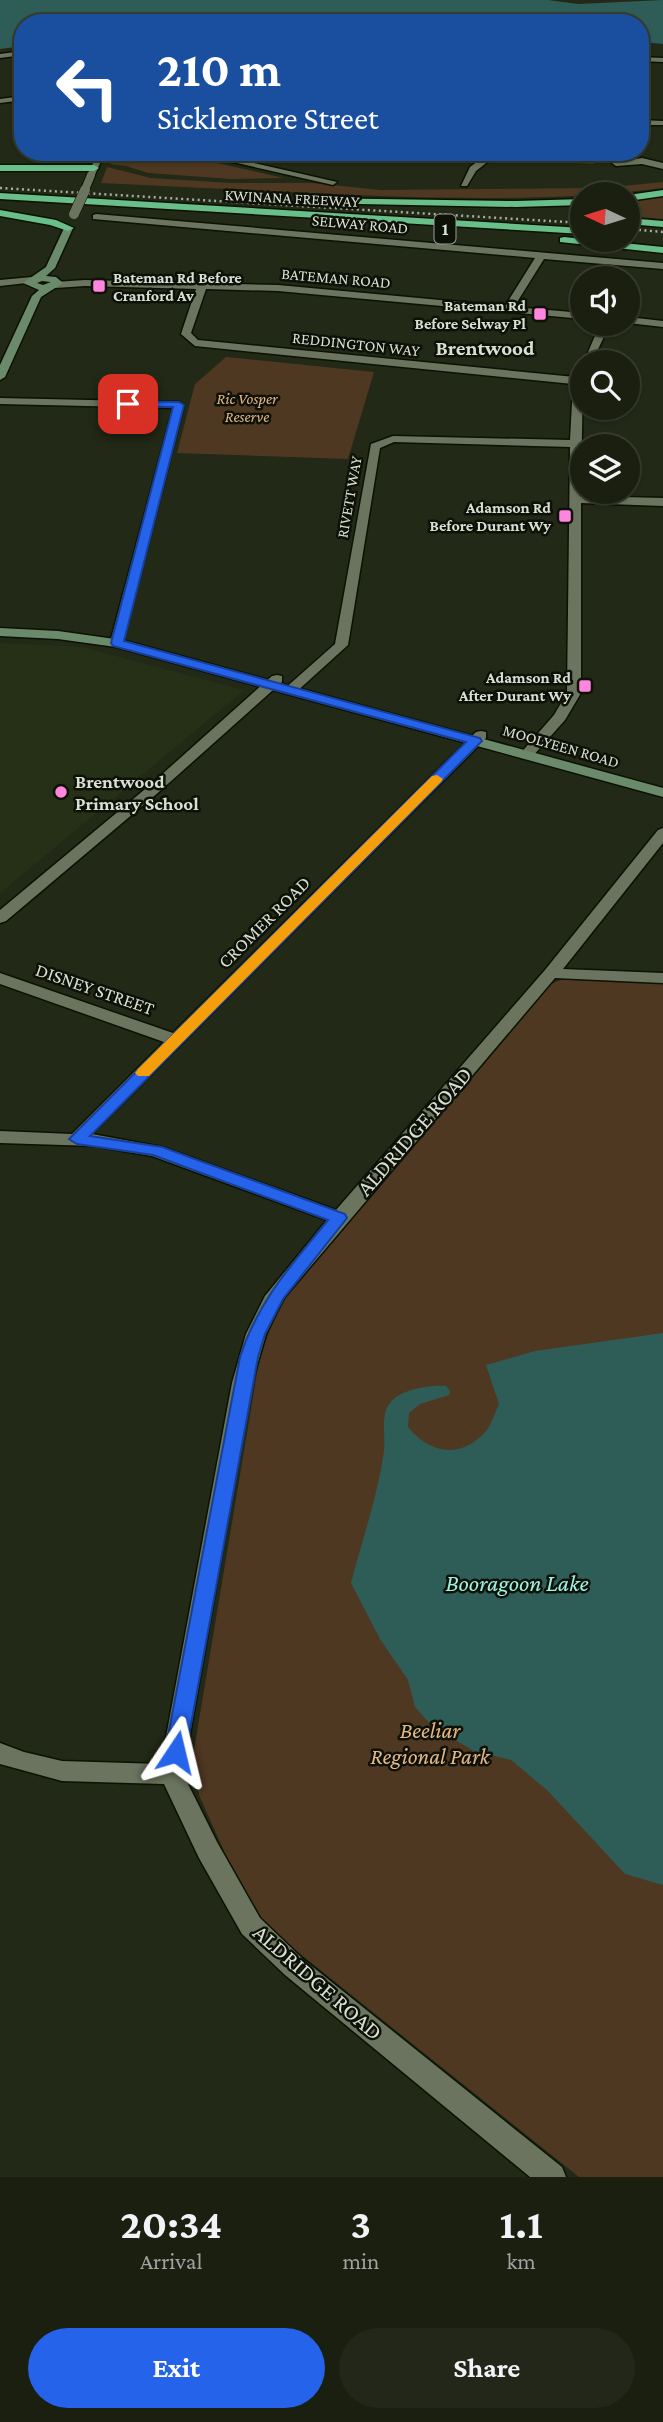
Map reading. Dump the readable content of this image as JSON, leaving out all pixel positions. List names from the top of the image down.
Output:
{
  "streets": {
    "highway": ["KWINANA FREEWAY", "1"],
    "main road": ["MOOLYEEN ROAD"],
    "street": [
      "SELWAY ROAD",
      "BATEMAN ROAD",
      "REDDINGTON WAY",
      "RIVETT WAY",
      "CROMER ROAD",
      "DISNEY STREET",
      "ALDRIDGE ROAD"
    ]
  },
  "crossings": [
    ["KWINANA FREEWAY", "1"],
    ["BATEMAN ROAD", "REDDINGTON WAY"],
    ["RIVETT WAY", "MOOLYEEN ROAD"],
    ["MOOLYEEN ROAD", "CROMER ROAD"],
    ["CROMER ROAD", "DISNEY STREET"]
  ],
  "districts": ["Brentwood"],
  "water": ["Booragoon Lake"],
  "parks": ["Ric Vosper Reserve", "Beeliar Regional Park"],
  "places": {
    "transit": [
      "Bateman Rd Before Cranford Av",
      "Bateman Rd Before Selway Pl",
      "Adamson Rd Before Durant Wy",
      "Adamson Rd After Durant Wy"
    ],
    "other": ["Brentwood Primary School"]
  },
  "north": "left",
  "page": {
    "turn": ["210 m", "Sicklemore Street"],
    "eta": [
      "20:34",
      "Arrival",
      "3",
      "min",
      "1.1",
      "km"
    ],
    "buttons": ["Exit", "Share"]
  }
}
